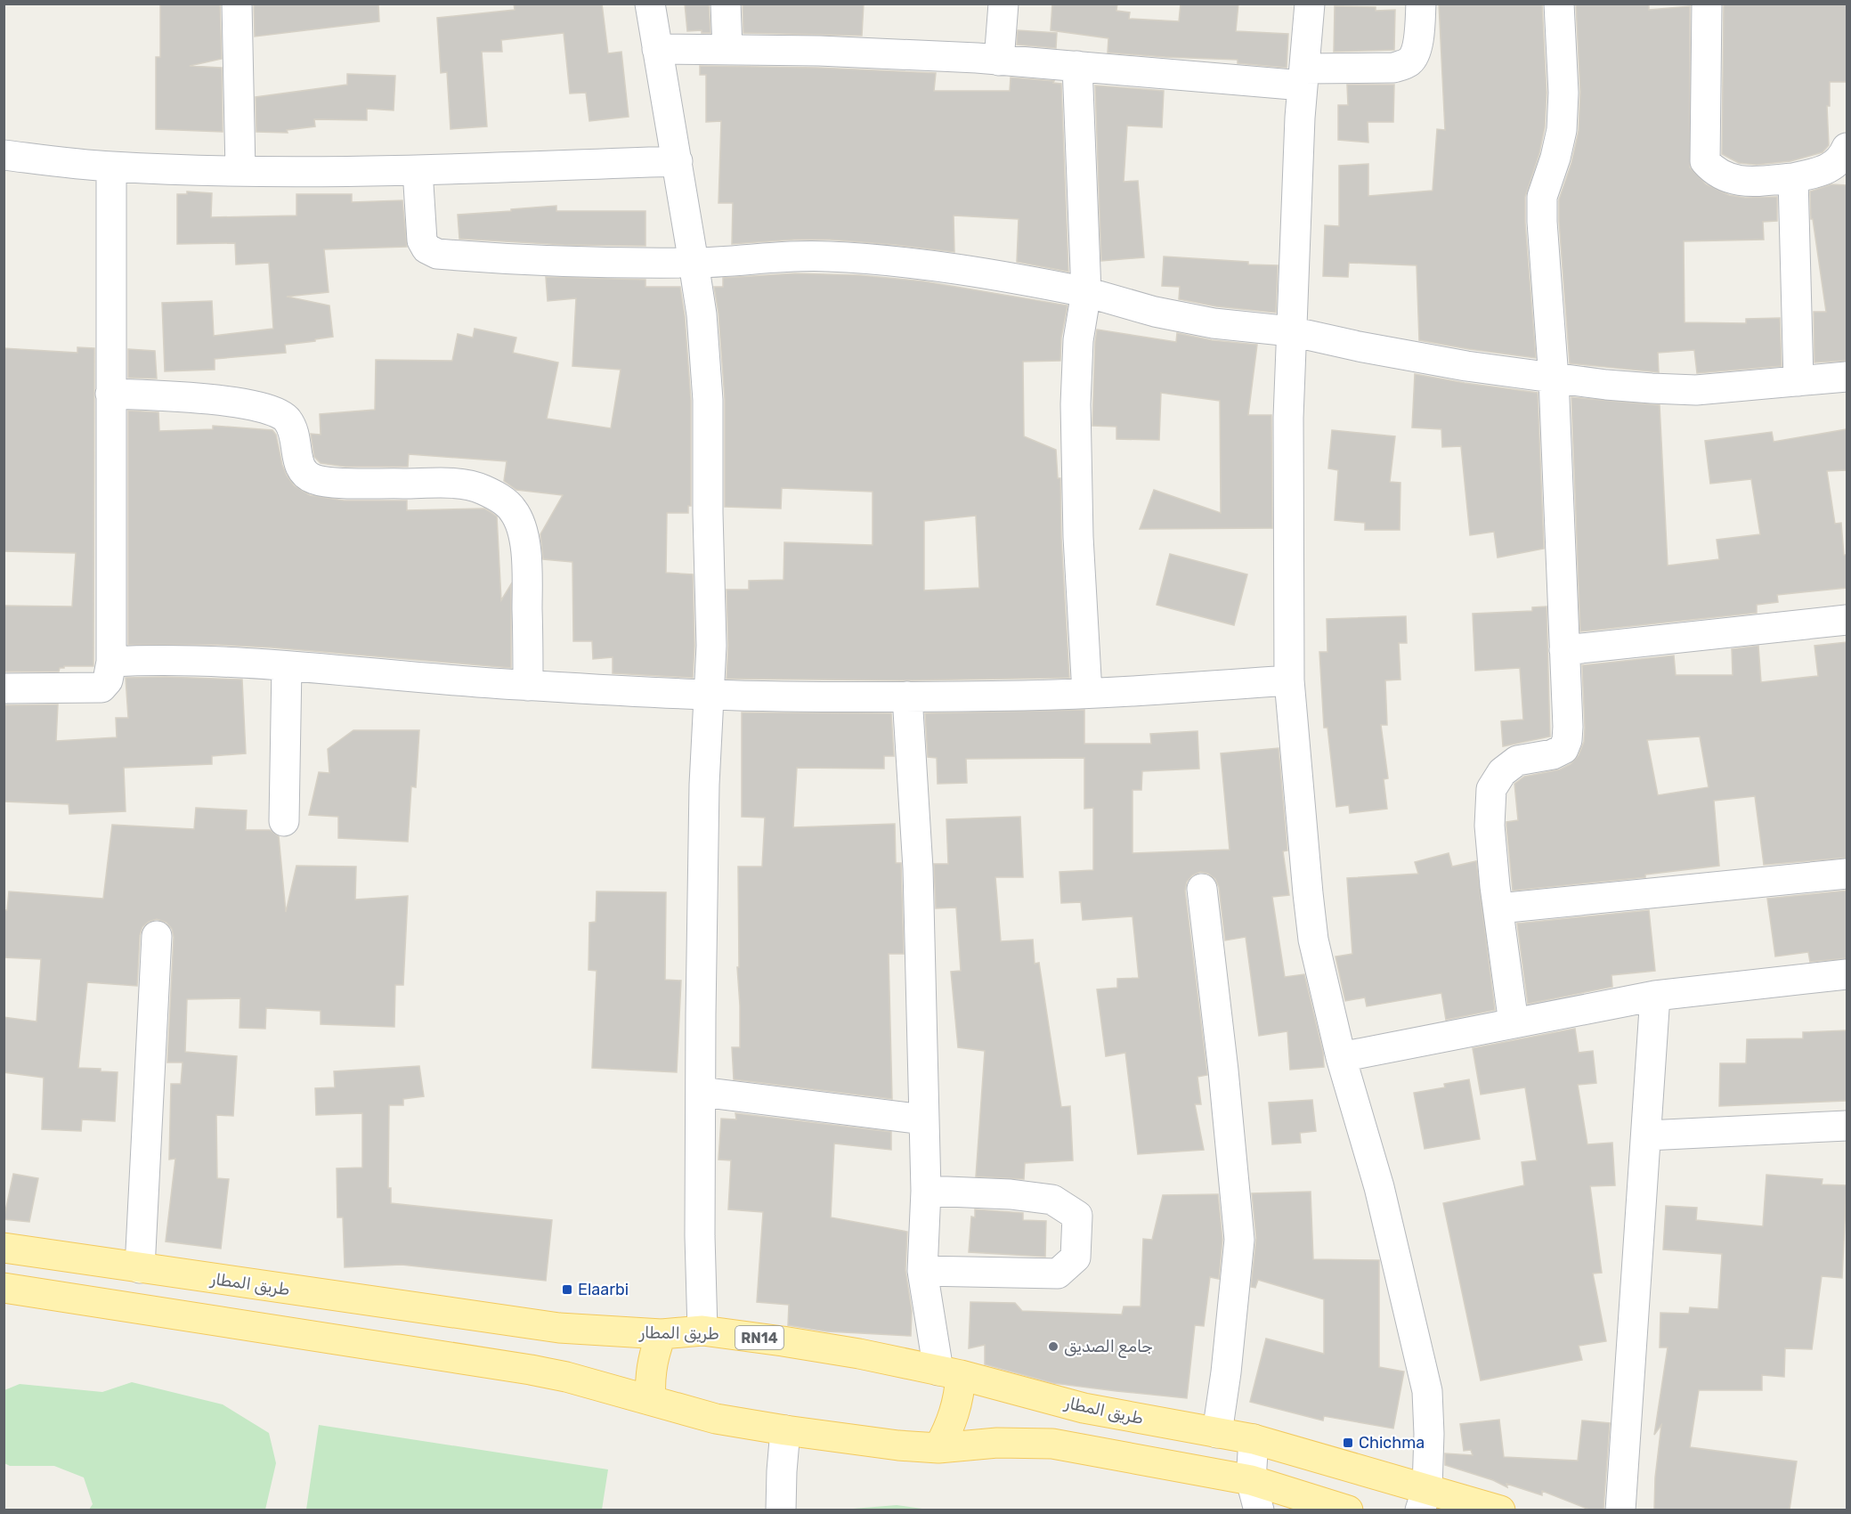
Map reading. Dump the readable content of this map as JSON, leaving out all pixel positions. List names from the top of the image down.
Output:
{
  "streets": {
    "main road": ["طريق المطار", "RN14"]
  },
  "places": {
    "transit": ["Elaarbi", "Chichma"],
    "other": ["جامع الصديق"]
  }
}
